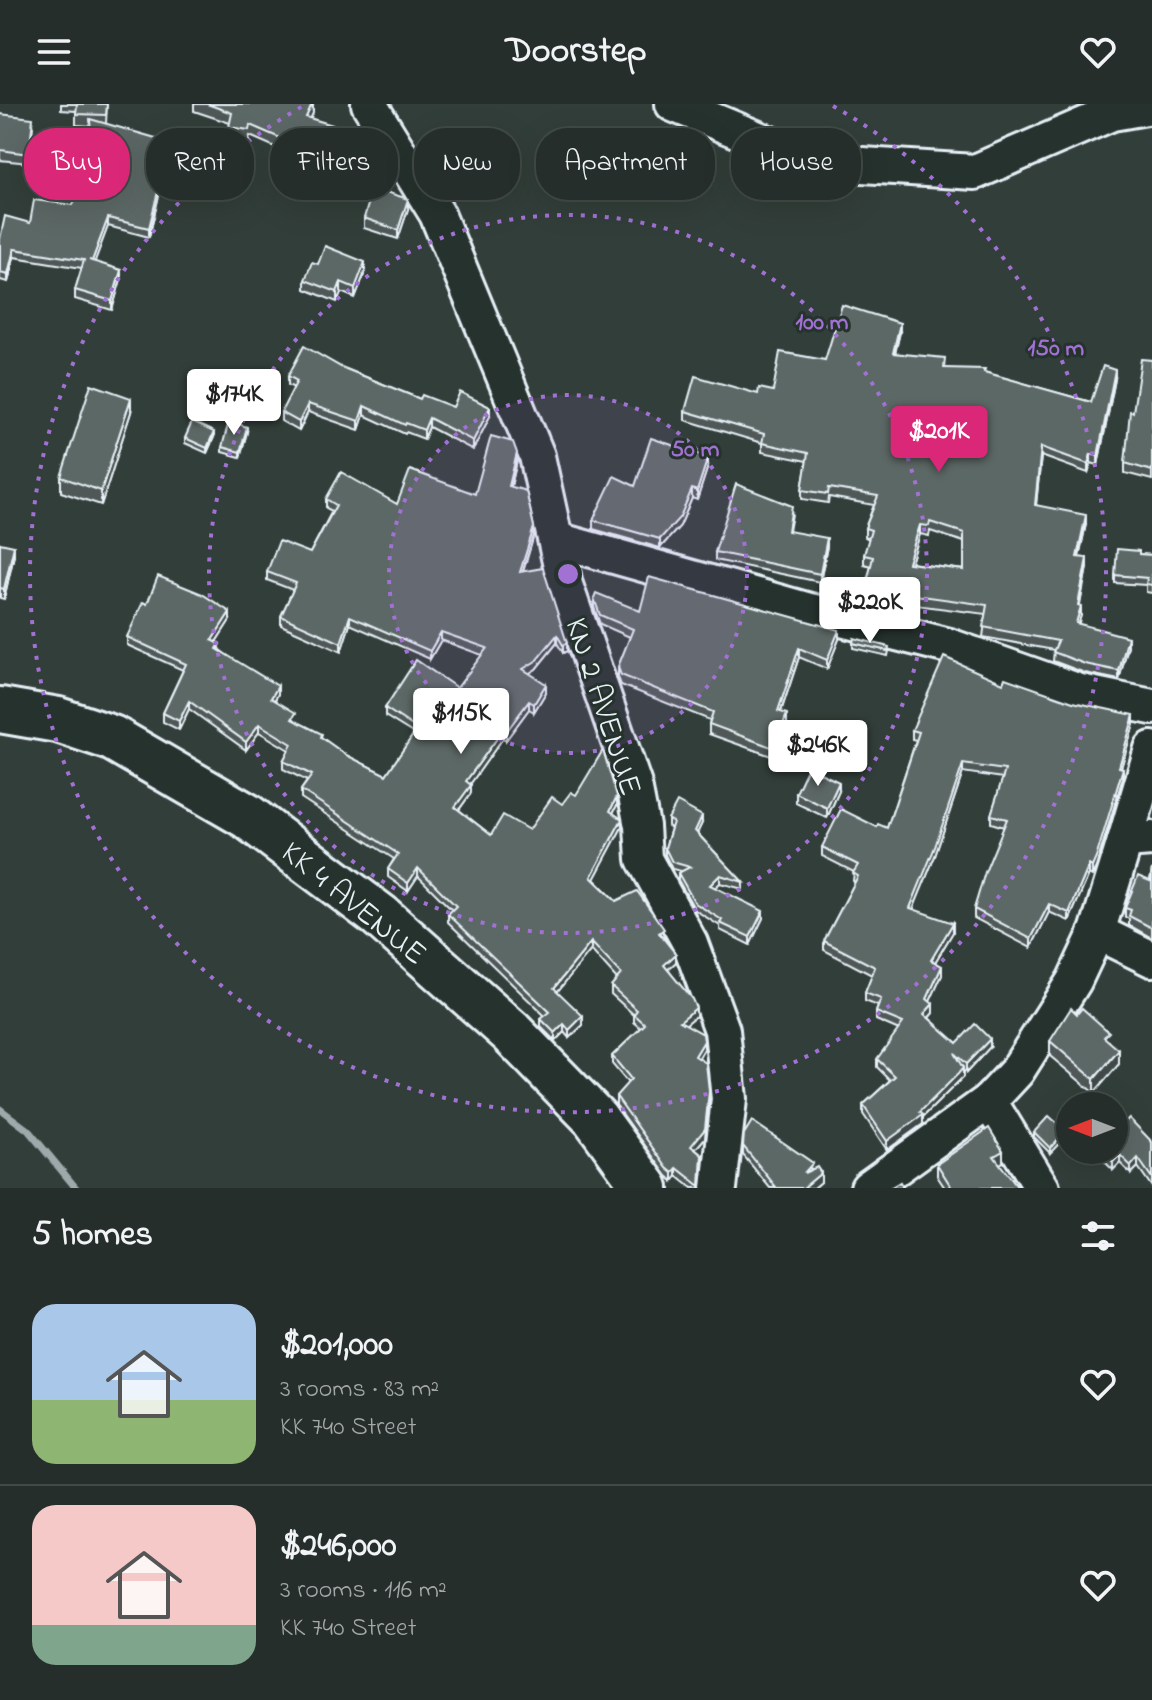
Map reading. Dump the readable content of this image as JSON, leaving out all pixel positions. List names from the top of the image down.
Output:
{
  "streets": {
    "main road": ["KK 4 AVENUE"],
    "street": ["KN 2 AVENUE"]
  },
  "north": "left",
  "page": {
    "header": "Doorstep",
    "chip": [
      "Buy",
      "Rent",
      "Filters",
      "New",
      "Apartment",
      "House"
    ],
    "price": [
      "$174K",
      "$201K",
      "$220K",
      "$115K",
      "$246K"
    ],
    "heading": "5 homes",
    "list": [
      {
        "name": "$201,000",
        "note": "3 rooms · 83 m² · KK 740 Street"
      },
      {
        "name": "$246,000",
        "note": "3 rooms · 116 m² · KK 740 Street"
      }
    ]
  },
  "rings": ["100 m", "150 m", "50 m"]
}
